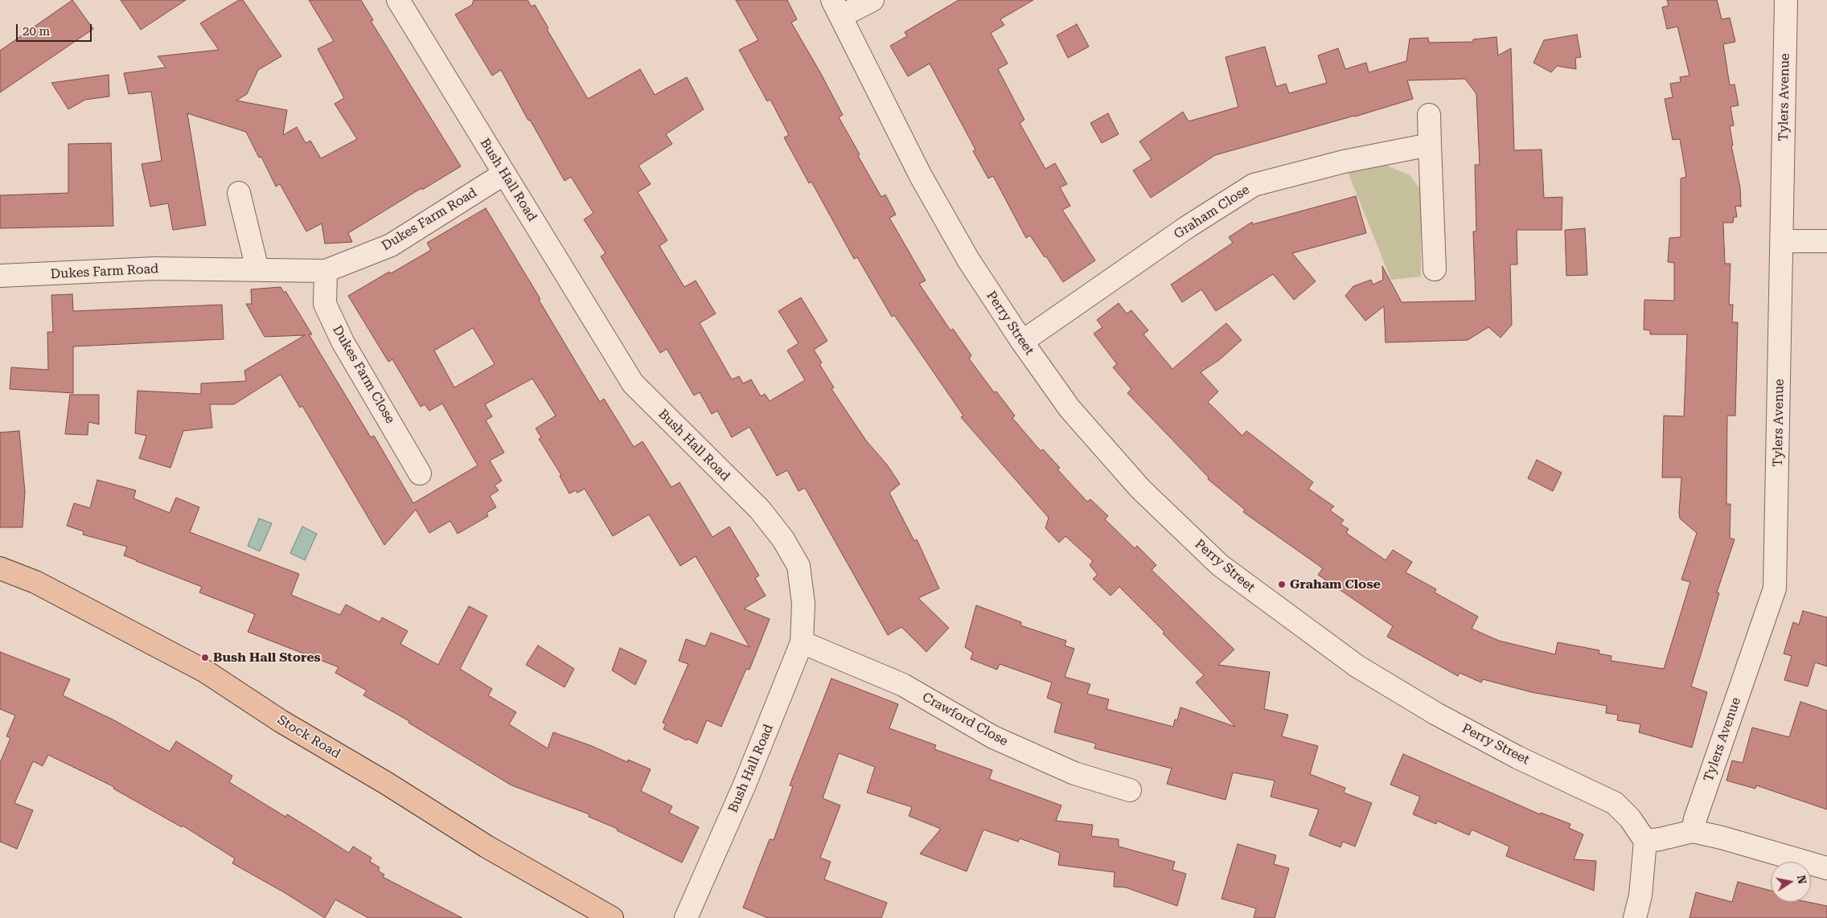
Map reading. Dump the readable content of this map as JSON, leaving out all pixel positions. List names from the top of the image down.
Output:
{
  "streets": {
    "main road": ["Stock Road"],
    "street": [
      "Tylers Avenue",
      "Bush Hall Road",
      "Graham Close",
      "Dukes Farm Road",
      "Perry Street",
      "Dukes Farm Close",
      "Crawford Close"
    ]
  },
  "crossings": [
    ["Bush Hall Road", "Dukes Farm Road"],
    ["Bush Hall Road", "Crawford Close"],
    ["Graham Close", "Perry Street"],
    ["Dukes Farm Road", "Dukes Farm Close"]
  ],
  "places": ["Graham Close", "Bush Hall Stores"],
  "scale_bar": "20 m",
  "north": "right"
}
